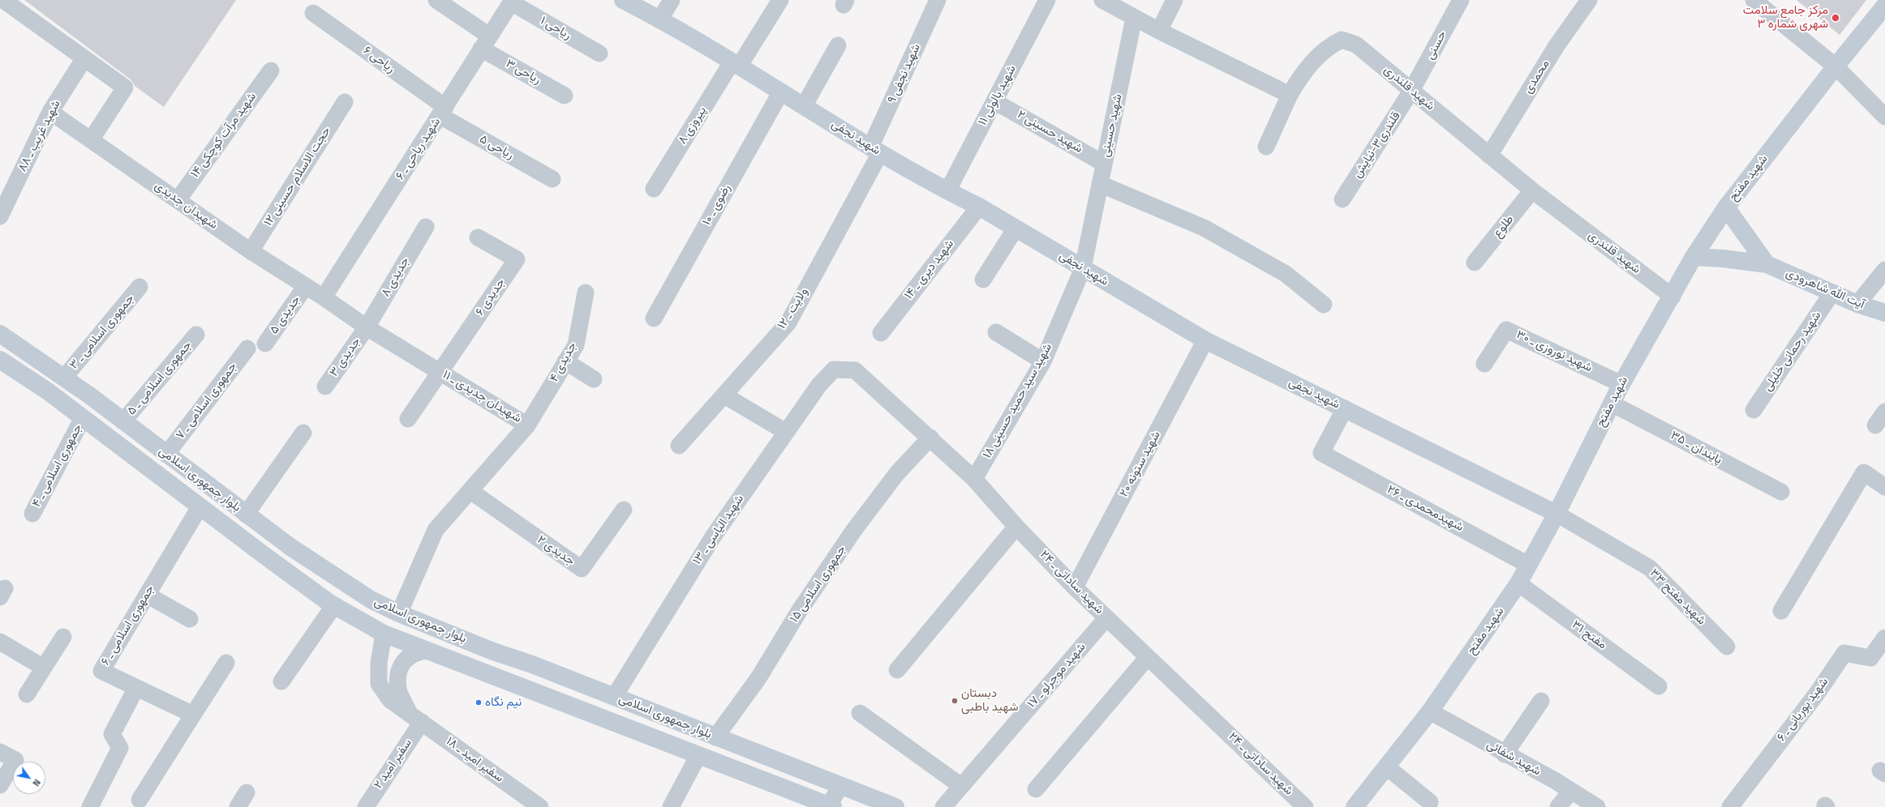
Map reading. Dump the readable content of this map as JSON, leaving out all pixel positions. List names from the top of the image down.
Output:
{
  "streets": {
    "street": [
      "ریاحی ۱",
      "حسنی",
      "ریاحی ۶",
      "ریاحی ۳",
      "شهید نجفی ۹",
      "محمدی",
      "شهید قلندری",
      "شهید بالوئی ۱۱",
      "پیروزی ۸",
      "شهید حسینی",
      "شهید حسینی ۲",
      "شهید مرآت کوچکی ۱۴",
      "شهید غریب ـ ۸۸",
      "شهید نجفی",
      "قلندری۳-نیایش",
      "ریاحی ۵",
      "شهید ریاحی ـ ۶",
      "حجت الاسلام حسینی ۱۲",
      "شهید مفتح",
      "رضوی ـ ۱۰",
      "شهیدان جدیدی",
      "طلوع",
      "شهید دیری ـ ۱۴",
      "جدیدی ۸",
      "آیت الله شاهرودی",
      "جدیدی ۶",
      "ولایت ـ ۱۲",
      "جدیدی ۵",
      "جمهوری اسلامی ـ ۳",
      "شهید نوروزی ـ ۳۰",
      "شهید رحمانی خلیلی",
      "جدیدی ۳",
      "جدیدی ۴",
      "جمهوری اسلامی ـ ۵",
      "شهیدان جدیدی ـ ۱۱",
      "جمهوری اسلامی ـ ۷",
      "شهید سید حمید حسینی ۱۸",
      "پایندان ـ ۳۵",
      "شهید ستونه ۲۰",
      "جمهوری اسلامی ـ ۴",
      "بلوار جمهوری اسلامی",
      "شهیدمحمدی ـ ۲۶",
      "شهید الیاسی ـ ۱۳",
      "جدیدی ۲",
      "شهید ساداتی ـ ۲۴",
      "جمهوری اسلامی ۱۵",
      "شهید مفتح ۳۳",
      "جمهوری اسلامی ـ ۶",
      "مفتح ۳۱",
      "شهید موجرلو ـ ۱۷",
      "شهید پوریانی ـ ۶",
      "شهید شفائی",
      "سفیر امید ـ ۱۸",
      "سفیر امید ۲"
    ]
  },
  "crossings": [
    ["ریاحی ۱", "شهید ریاحی ـ ۶"],
    ["حسنی", "شهید قلندری"],
    ["حسنی", "قلندری۳-نیایش"],
    ["ریاحی ۶", "ریاحی ۵"],
    ["ریاحی ۶", "شهید ریاحی ـ ۶"],
    ["ریاحی ۳", "شهید ریاحی ـ ۶"],
    ["شهید نجفی ۹", "شهید نجفی"],
    ["شهید نجفی ۹", "ولایت ـ ۱۲"],
    ["محمدی", "شهید قلندری"],
    ["شهید قلندری", "قلندری۳-نیایش"],
    ["شهید قلندری", "شهید مفتح"],
    ["شهید قلندری", "طلوع"],
    ["شهید بالوئی ۱۱", "شهید حسینی ۲"],
    ["شهید بالوئی ۱۱", "شهید نجفی"],
    ["پیروزی ۸", "شهید نجفی"],
    ["شهید حسینی", "شهید حسینی ۲"],
    ["شهید حسینی", "شهید نجفی"],
    ["شهید حسینی", "شهید سید حمید حسینی ۱۸"],
    ["شهید مرآت کوچکی ۱۴", "شهیدان جدیدی"],
    ["شهید غریب ـ ۸۸", "شهیدان جدیدی"],
    ["شهید نجفی", "شهید مفتح"],
    ["شهید نجفی", "رضوی ـ ۱۰"],
    ["شهید نجفی", "شهید دیری ـ ۱۴"],
    ["شهید نجفی", "ولایت ـ ۱۲"],
    ["شهید نجفی", "شهید سید حمید حسینی ۱۸"],
    ["شهید نجفی", "شهید ستونه ۲۰"],
    ["شهید نجفی", "شهیدمحمدی ـ ۲۶"],
    ["شهید نجفی", "شهید مفتح ۳۳"],
    ["ریاحی ۵", "شهید ریاحی ـ ۶"],
    ["شهید ریاحی ـ ۶", "شهیدان جدیدی"],
    ["شهید ریاحی ـ ۶", "شهیدان جدیدی ـ ۱۱"],
    ["حجت الاسلام حسینی ۱۲", "شهیدان جدیدی"],
    ["شهید مفتح", "آیت الله شاهرودی"],
    ["شهید مفتح", "شهید نوروزی ـ ۳۰"],
    ["شهید مفتح", "پایندان ـ ۳۵"],
    ["شهید مفتح", "شهیدمحمدی ـ ۲۶"],
    ["شهید مفتح", "شهید مفتح ۳۳"],
    ["شهید مفتح", "مفتح ۳۱"],
    ["شهید مفتح", "شهید شفائی"],
    ["شهیدان جدیدی", "جدیدی ۵"],
    ["شهیدان جدیدی", "شهیدان جدیدی ـ ۱۱"],
    ["جدیدی ۸", "جدیدی ۳"],
    ["جدیدی ۸", "شهیدان جدیدی ـ ۱۱"],
    ["آیت الله شاهرودی", "شهید رحمانی خلیلی"],
    ["جدیدی ۶", "شهیدان جدیدی ـ ۱۱"],
    ["جمهوری اسلامی ـ ۳", "بلوار جمهوری اسلامی"],
    ["جدیدی ۳", "شهیدان جدیدی ـ ۱۱"],
    ["جدیدی ۴", "شهیدان جدیدی ـ ۱۱"],
    ["جمهوری اسلامی ـ ۵", "بلوار جمهوری اسلامی"],
    ["شهیدان جدیدی ـ ۱۱", "بلوار جمهوری اسلامی"],
    ["شهیدان جدیدی ـ ۱۱", "جدیدی ۲"],
    ["جمهوری اسلامی ـ ۷", "بلوار جمهوری اسلامی"],
    ["شهید سید حمید حسینی ۱۸", "شهید ساداتی ـ ۲۴"],
    ["شهید ستونه ۲۰", "شهید ساداتی ـ ۲۴"],
    ["جمهوری اسلامی ـ ۴", "بلوار جمهوری اسلامی"],
    ["بلوار جمهوری اسلامی", "شهید الیاسی ـ ۱۳"],
    ["بلوار جمهوری اسلامی", "جمهوری اسلامی ۱۵"],
    ["بلوار جمهوری اسلامی", "جمهوری اسلامی ـ ۶"],
    ["بلوار جمهوری اسلامی", "سفیر امید ـ ۱۸"],
    ["شهید الیاسی ـ ۱۳", "شهید ساداتی ـ ۲۴"],
    ["شهید ساداتی ـ ۲۴", "جمهوری اسلامی ۱۵"],
    ["شهید ساداتی ـ ۲۴", "شهید موجرلو ـ ۱۷"],
    ["سفیر امید ـ ۱۸", "سفیر امید ۲"]
  ],
  "places": ["مرکز جامع سلامت شهری شماره ۳", "دبستان شهید باطبی", "نیم نگاه"],
  "north": "bottom right"
}
